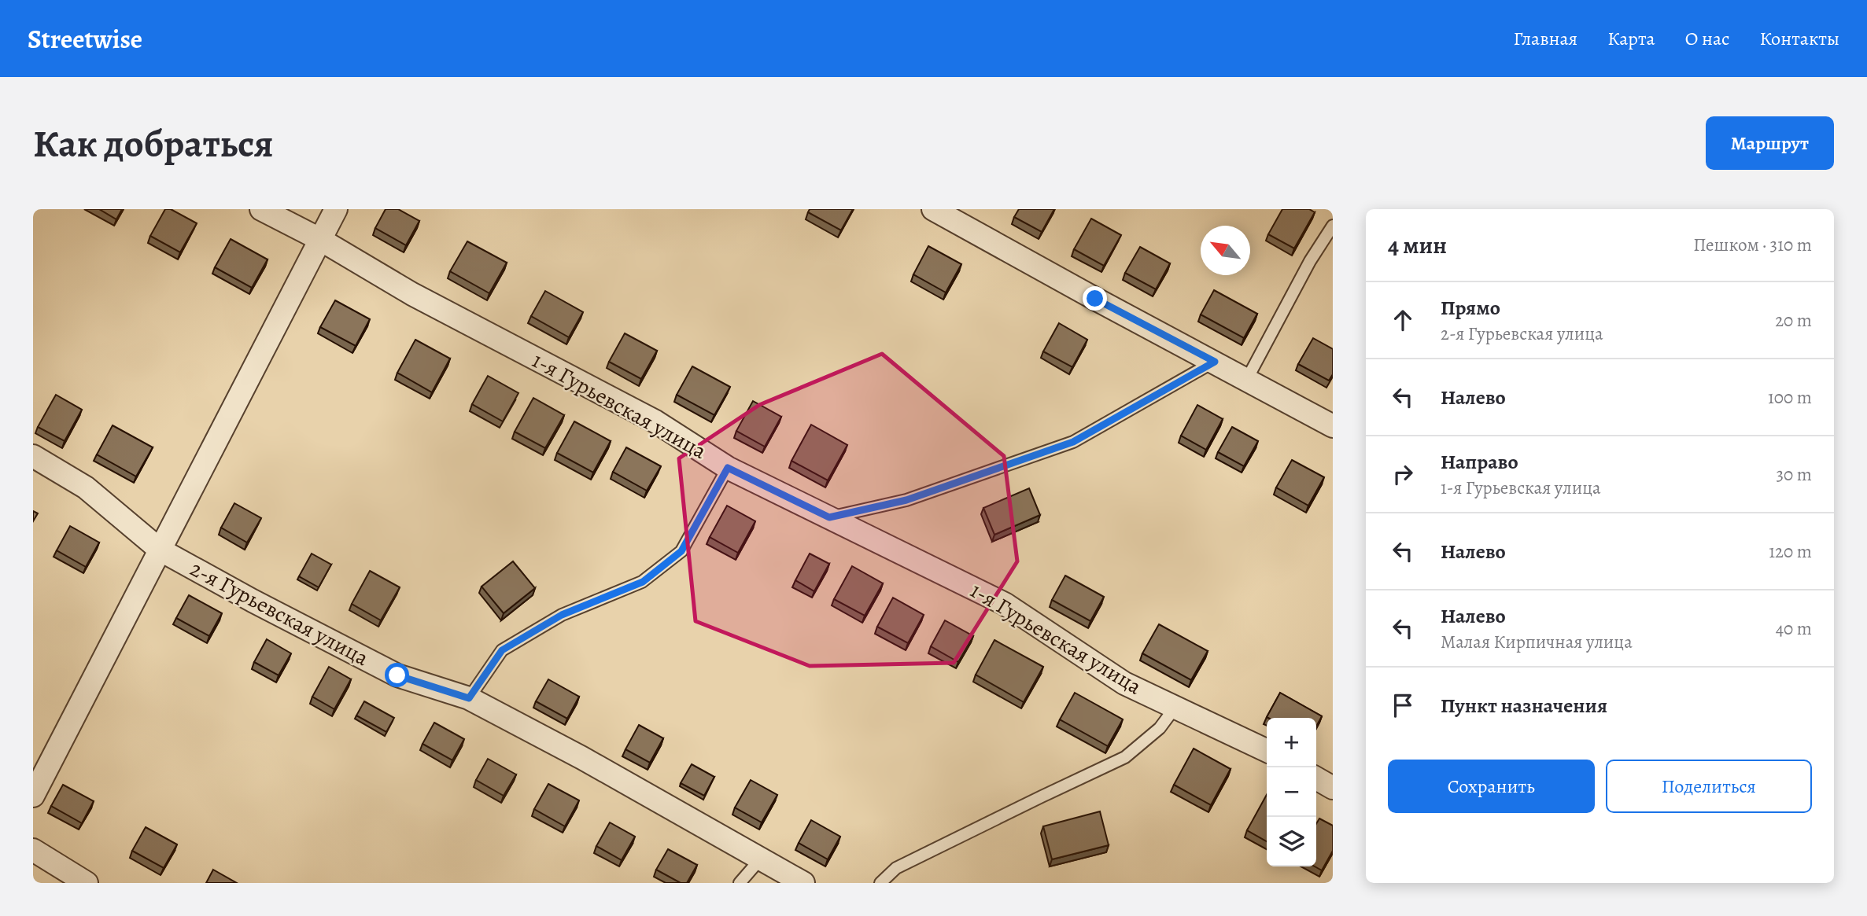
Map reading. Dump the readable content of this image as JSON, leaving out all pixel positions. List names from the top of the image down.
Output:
{
  "streets": {
    "street": ["1-я Гурьевская улица", "2-я Гурьевская улица"]
  },
  "north": "top left",
  "page": {
    "header": "Streetwise",
    "nav": [
      "Главная",
      "Карта",
      "О нас",
      "Контакты"
    ],
    "buttons": [
      "Маршрут",
      ["Сохранить", "Поделиться"]
    ],
    "title": "Как добраться",
    "heading": ["4 мин", "Пешком · 310 m"],
    "list": [
      ["Прямо", "2-я Гурьевская улица", "20 m"],
      ["Налево", "100 m"],
      ["Направо", "1-я Гурьевская улица", "30 m"],
      ["Налево", "120 m"],
      ["Налево", "Малая Кирпичная улица", "40 m"],
      "Пункт назначения"
    ],
    "map_buttons": ["+", "−"]
  }
}
